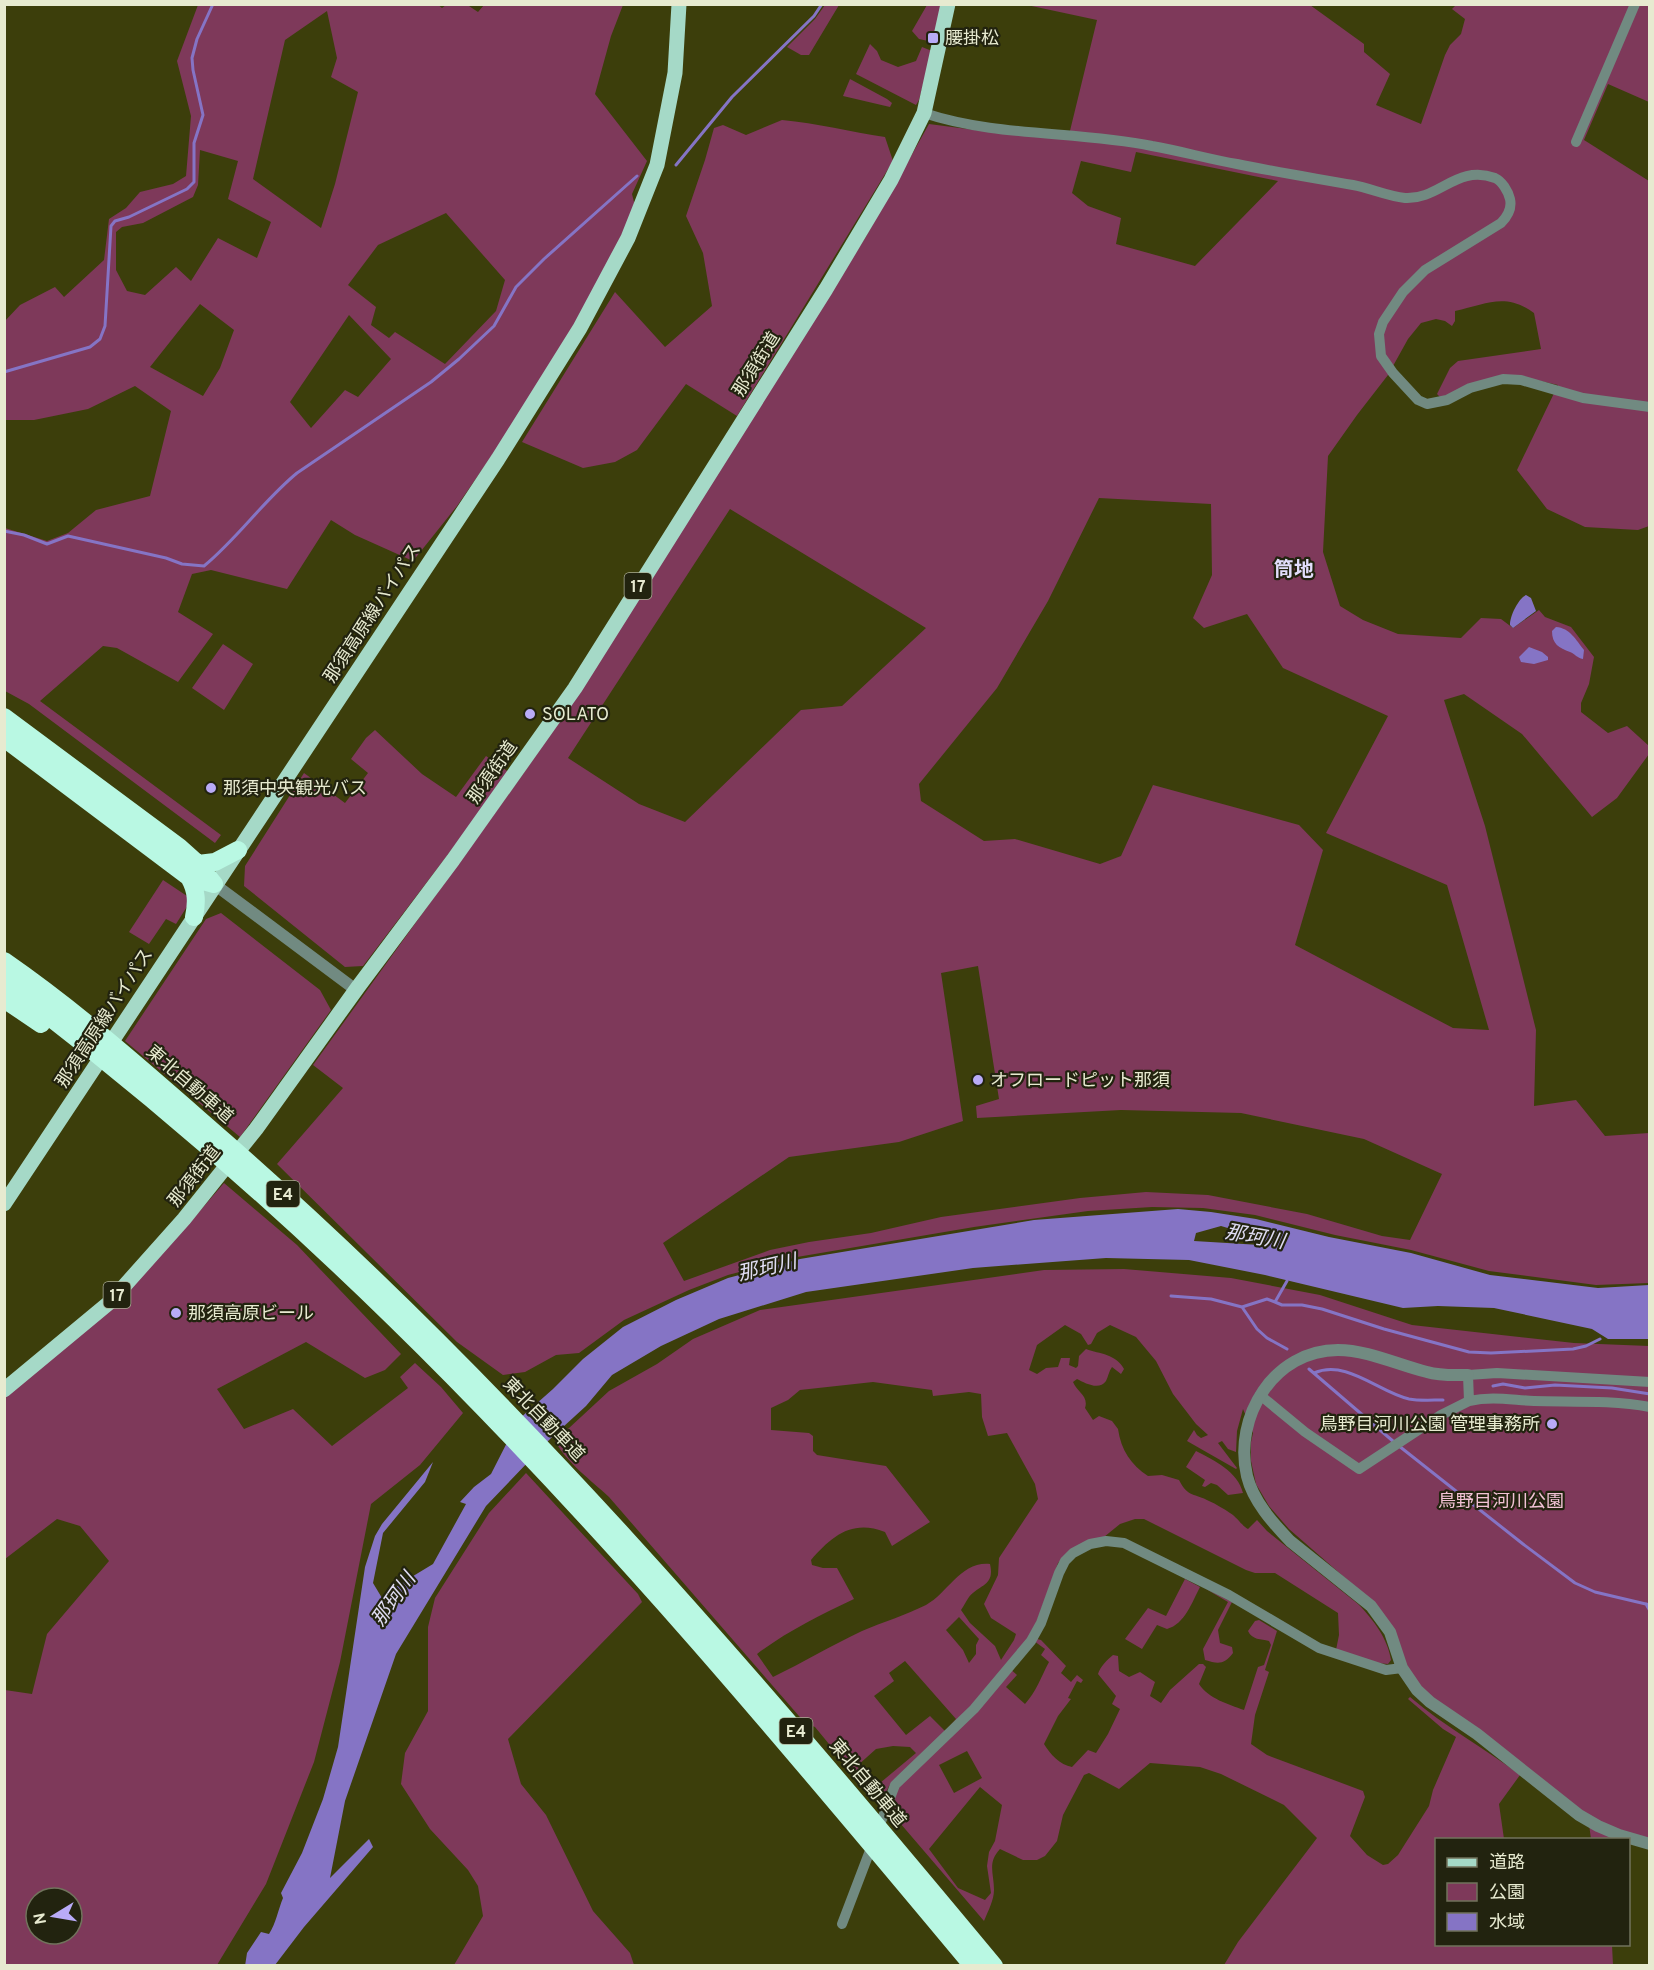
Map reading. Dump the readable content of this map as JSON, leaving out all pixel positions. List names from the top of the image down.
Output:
{
  "streets": {
    "highway": ["東北自動車道", "E4"],
    "main road": ["那須街道", "17", "那須高原線バイパス"]
  },
  "districts": ["筒地"],
  "water": ["那珂川"],
  "parks": ["鳥野目河川公園"],
  "places": {
    "transit": ["腰掛松"],
    "other": [
      "SOLATO",
      "那須中央観光バス",
      "オフロードピット那須",
      "那須高原ビール",
      "鳥野目河川公園 管理事務所"
    ]
  },
  "legend": ["道路", "公園", "水域"],
  "north": "left"
}
